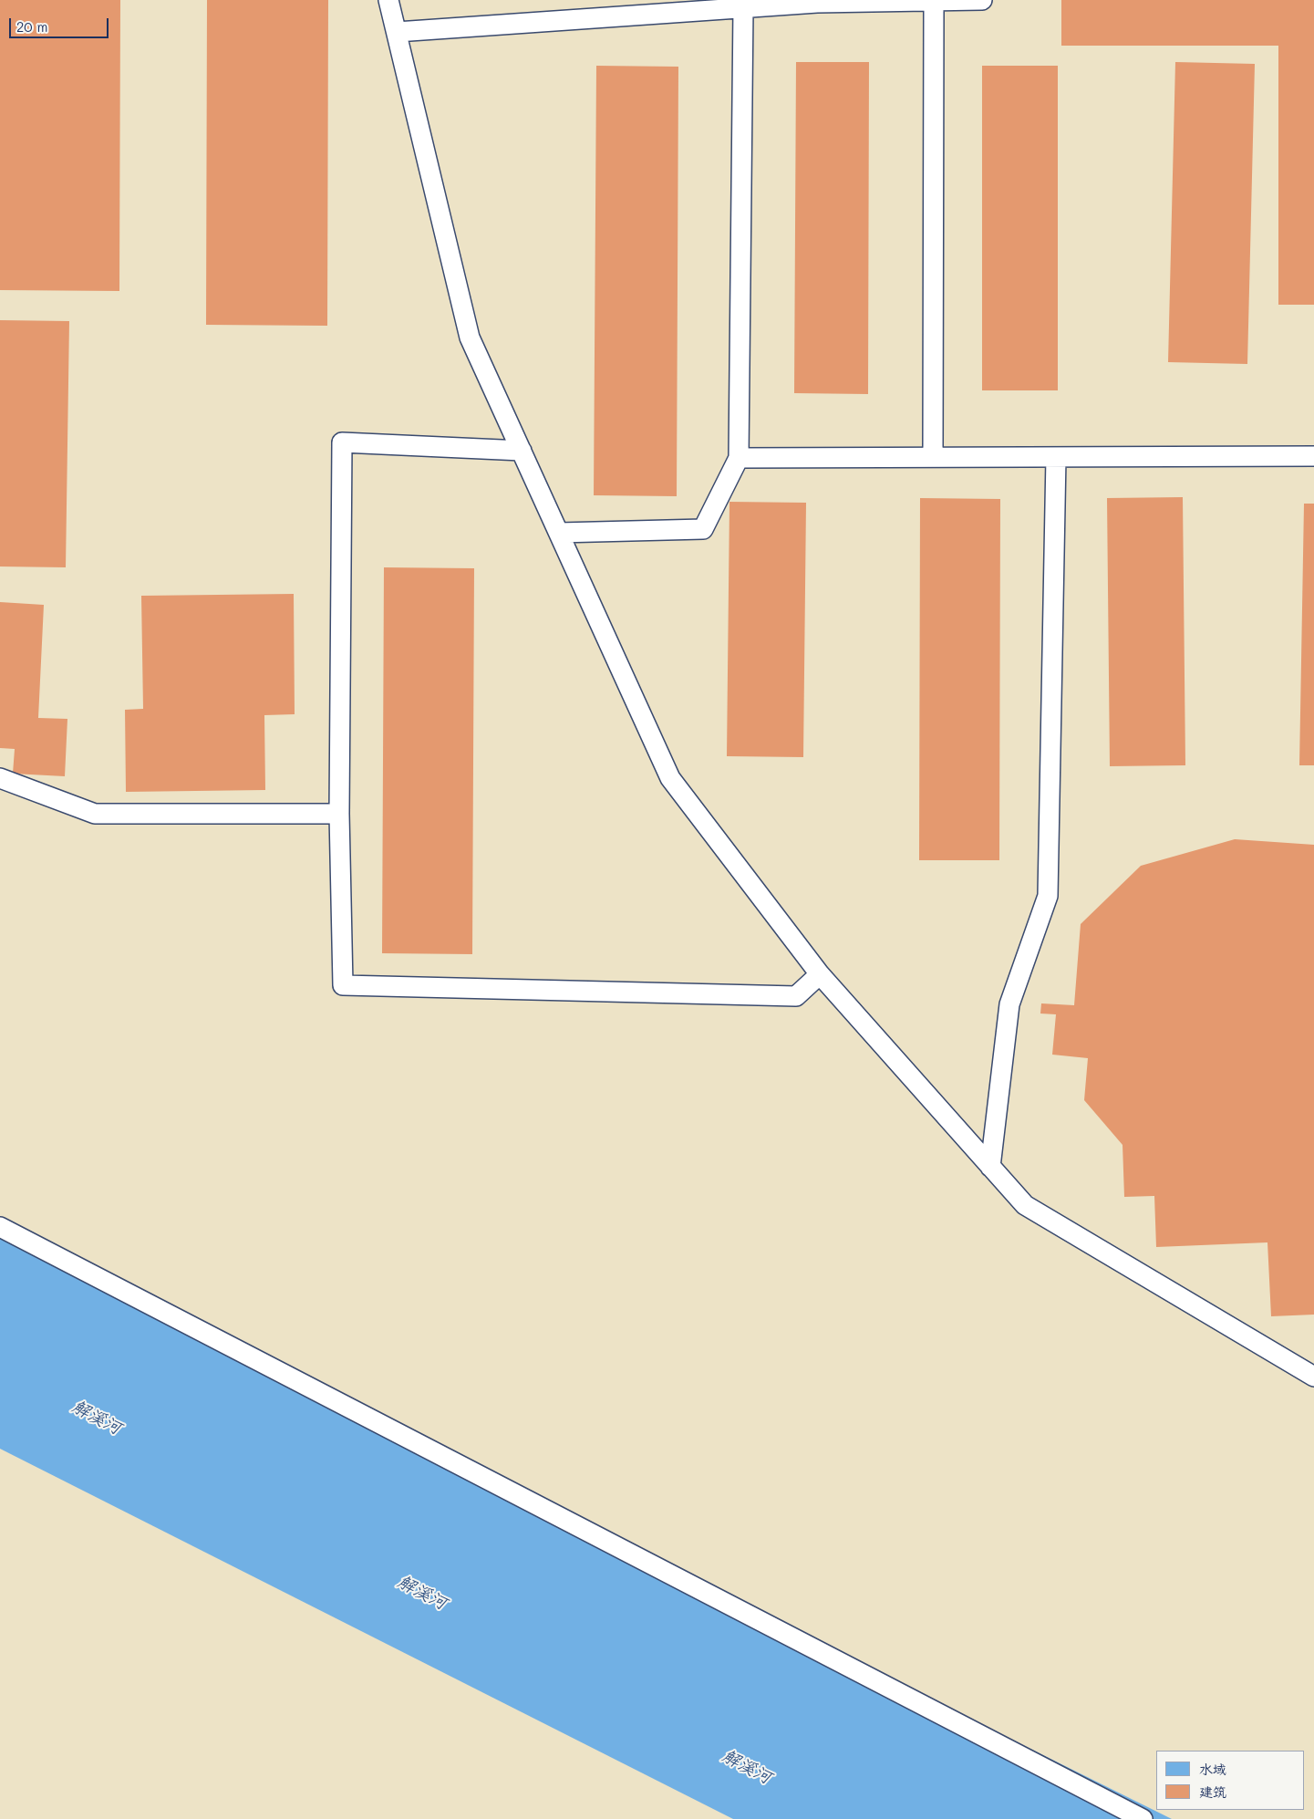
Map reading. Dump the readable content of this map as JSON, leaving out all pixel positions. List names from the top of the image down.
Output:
{
  "water": ["解溪河"],
  "legend": ["水域", "建筑"],
  "scale_bar": "20 m"
}
